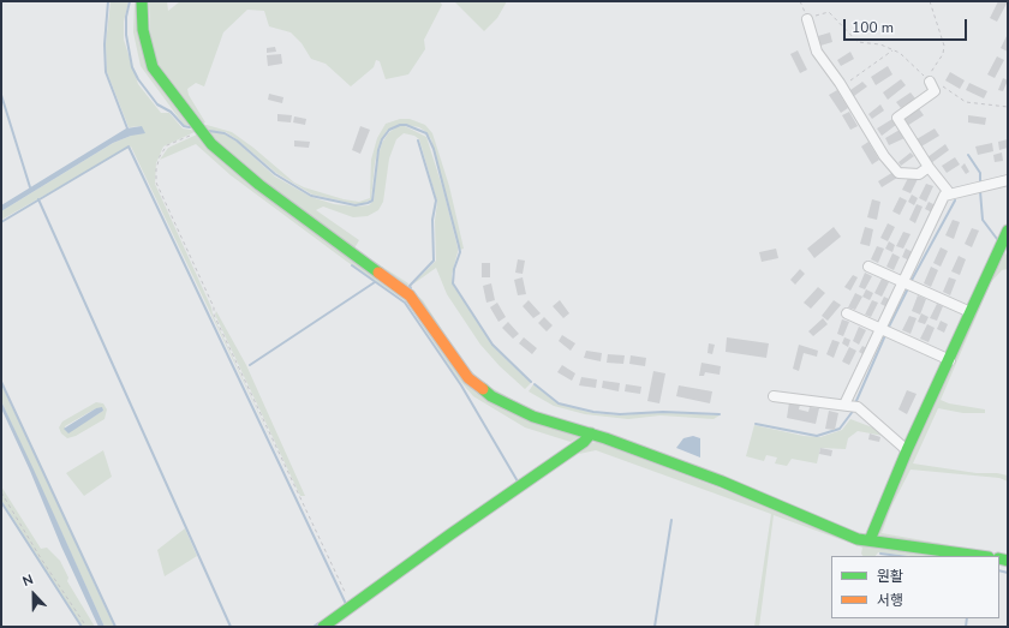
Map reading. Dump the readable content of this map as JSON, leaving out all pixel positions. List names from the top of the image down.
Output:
{
  "legend": ["원활", "서행"],
  "scale_bar": "100 m",
  "north": "top"
}
